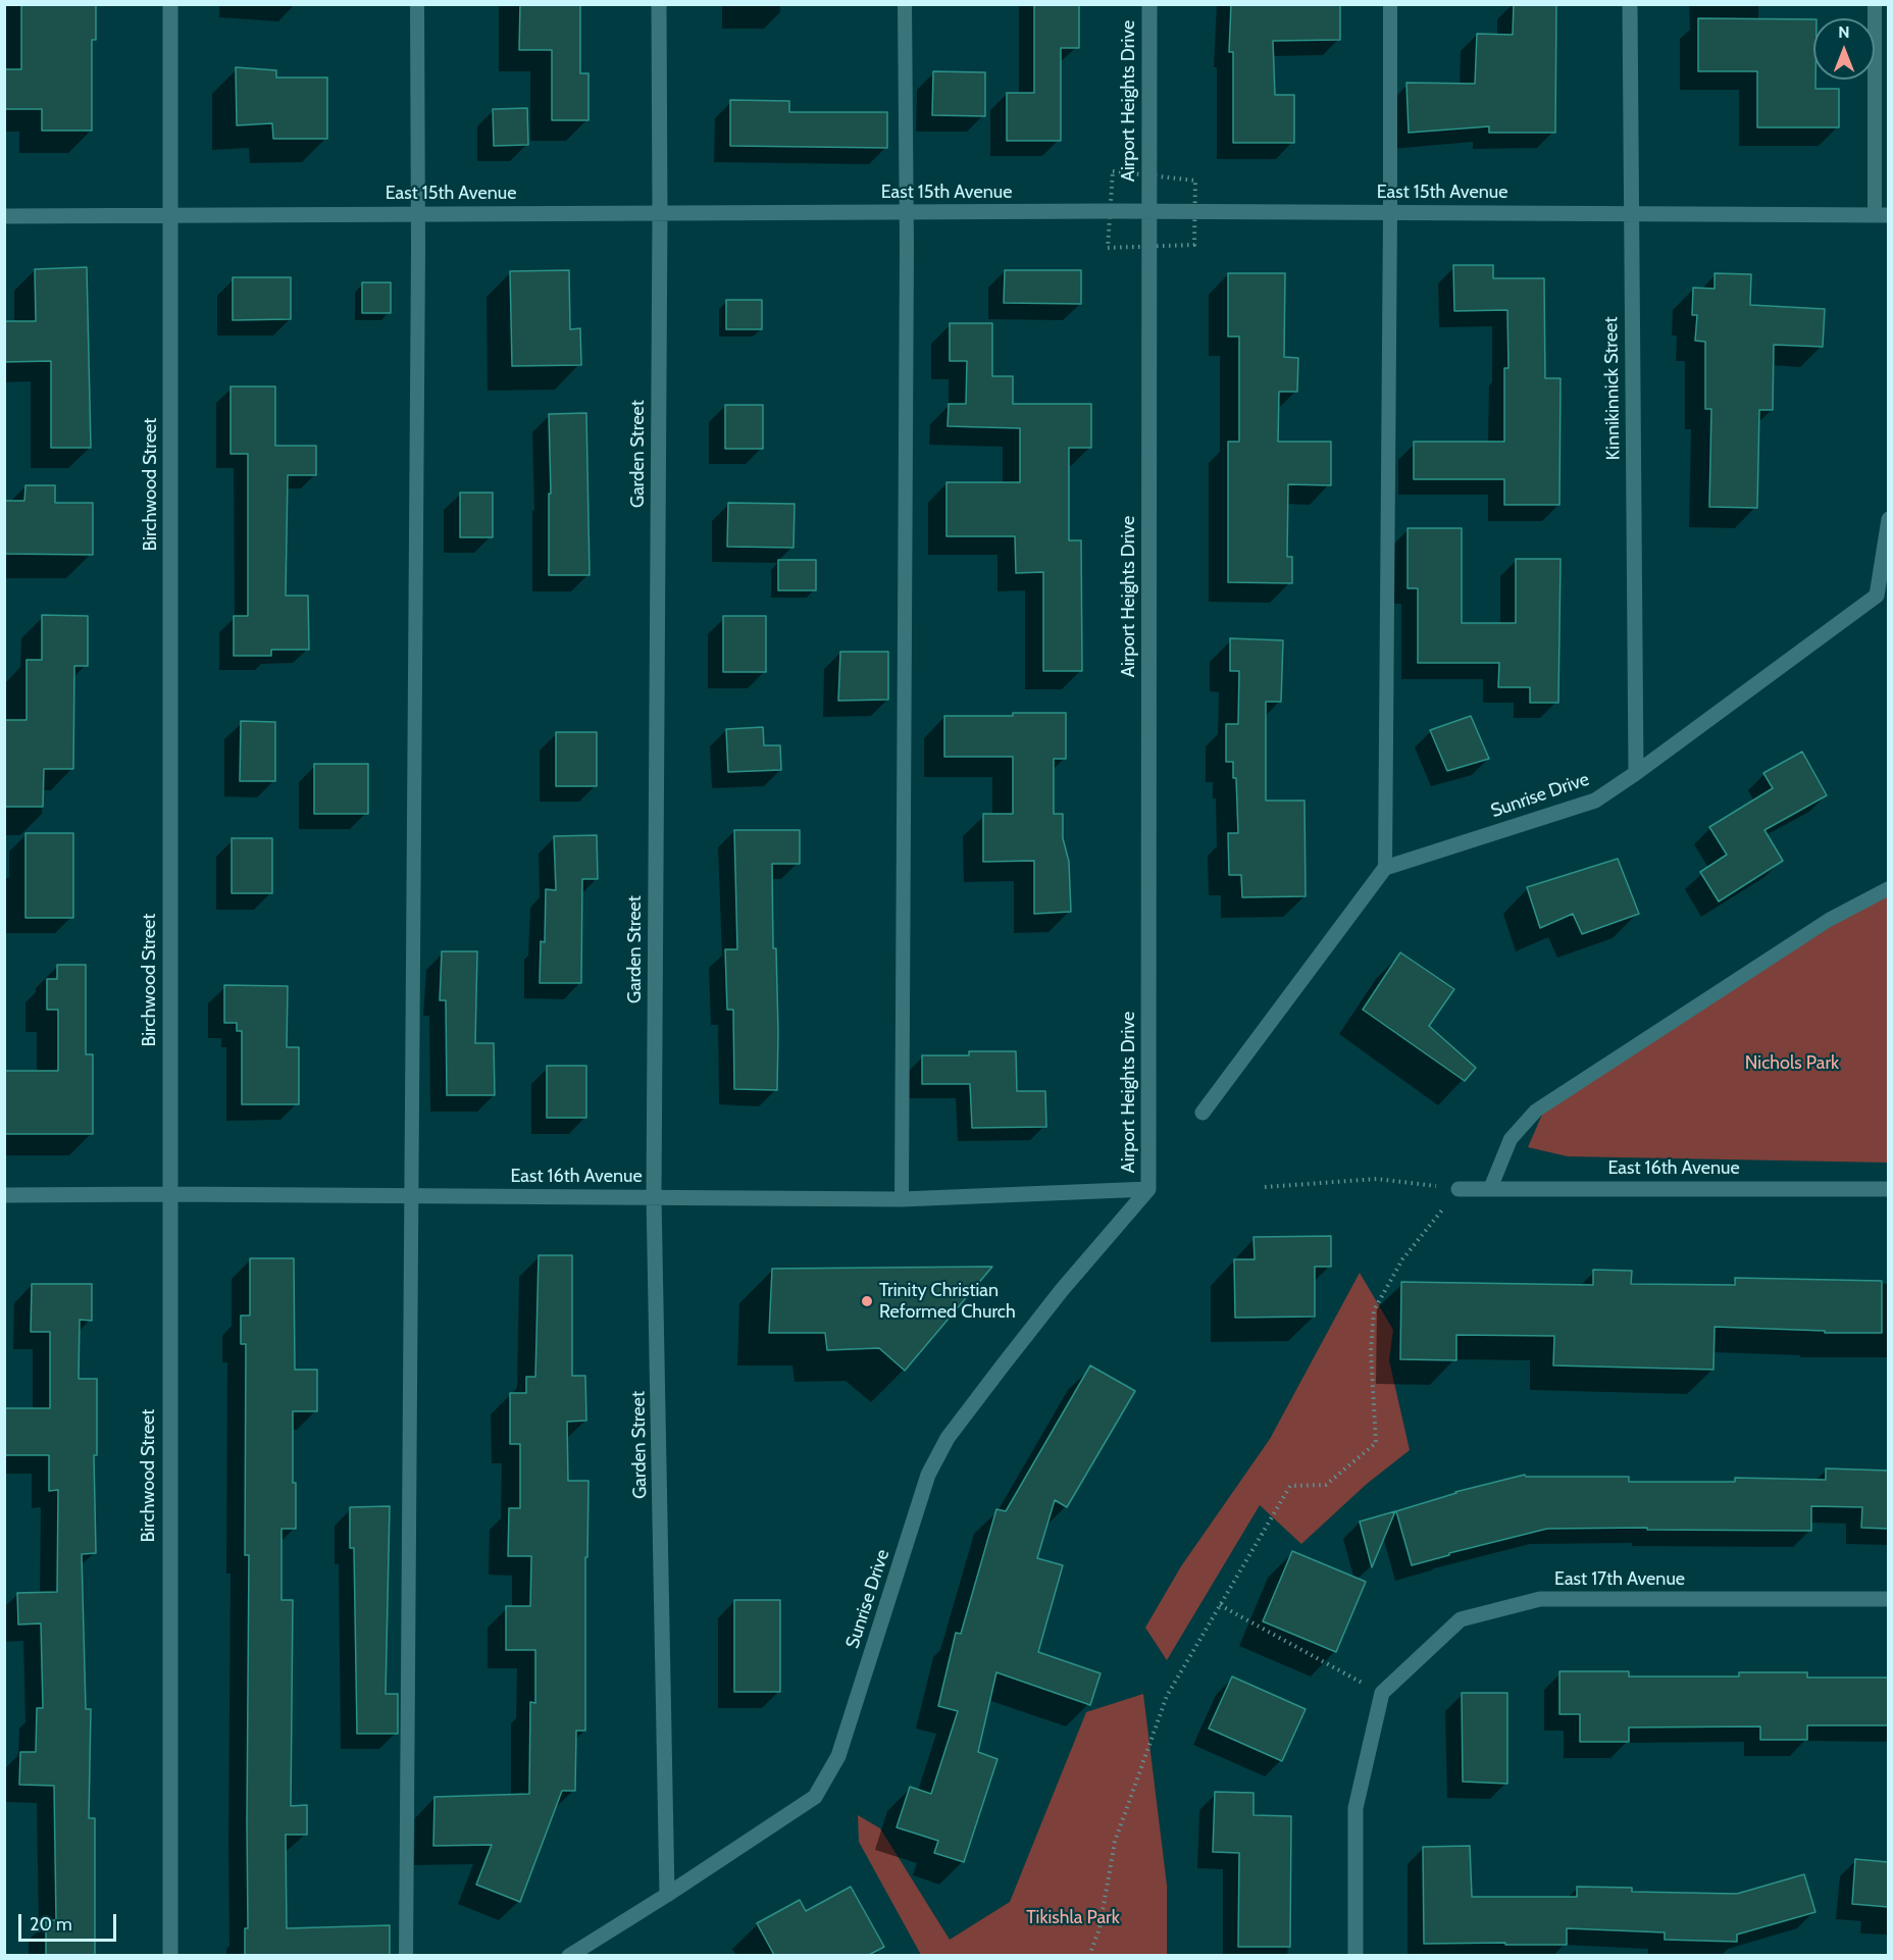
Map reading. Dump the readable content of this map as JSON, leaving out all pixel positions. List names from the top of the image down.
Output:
{
  "streets": {
    "street": [
      "Airport Heights Drive",
      "East 15th Avenue",
      "Kinnikinnick Street",
      "Garden Street",
      "Birchwood Street",
      "Sunrise Drive",
      "East 16th Avenue",
      "East 17th Avenue"
    ]
  },
  "crossings": [
    ["Airport Heights Drive", "East 15th Avenue"],
    ["Airport Heights Drive", "Sunrise Drive"],
    ["Airport Heights Drive", "East 16th Avenue"],
    ["East 15th Avenue", "Kinnikinnick Street"],
    ["East 15th Avenue", "Garden Street"],
    ["East 15th Avenue", "Birchwood Street"],
    ["Kinnikinnick Street", "Sunrise Drive"],
    ["Garden Street", "Sunrise Drive"],
    ["Garden Street", "East 16th Avenue"],
    ["Birchwood Street", "East 16th Avenue"],
    ["Sunrise Drive", "East 16th Avenue"]
  ],
  "parks": ["Nichols Park", "Tikishla Park"],
  "places": ["Trinity Christian Reformed Church"],
  "scale_bar": "20 m",
  "north": "top"
}
